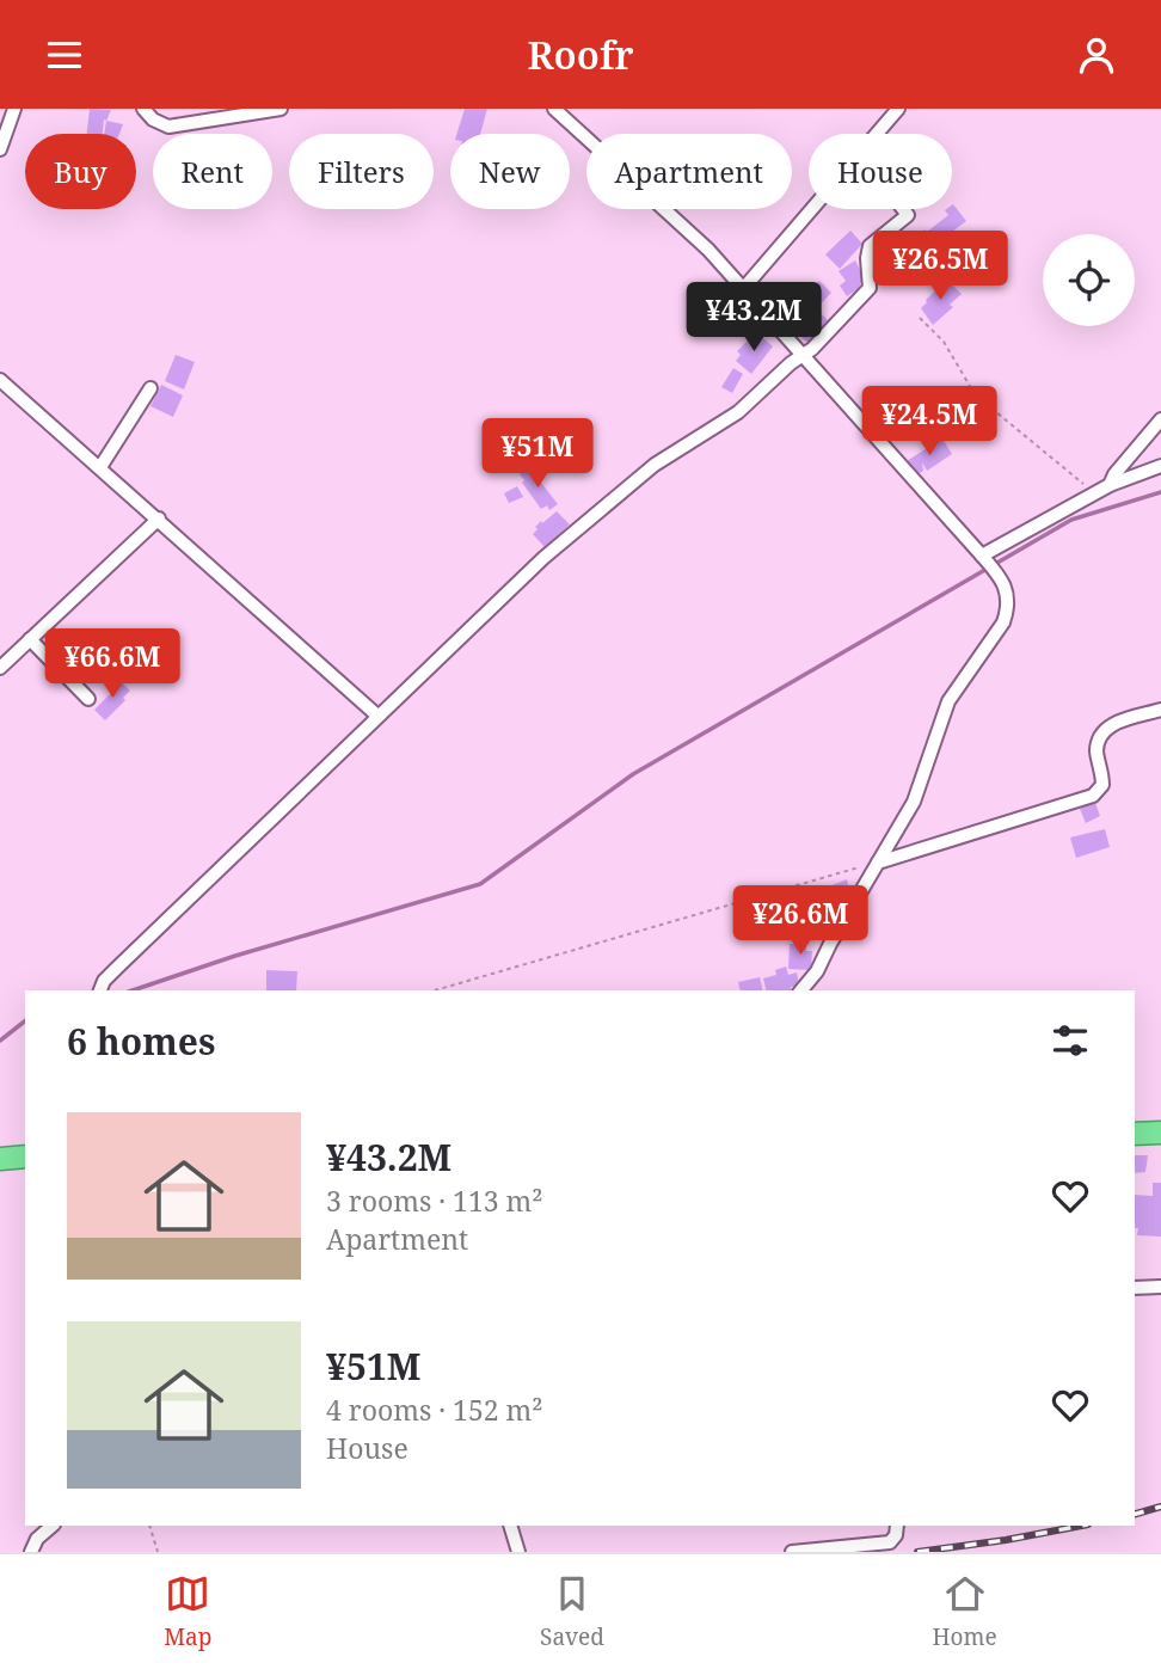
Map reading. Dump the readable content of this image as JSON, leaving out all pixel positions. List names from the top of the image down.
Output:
{
  "page": {
    "header": "Roofr",
    "chip": [
      "Buy",
      "Rent",
      "Filters",
      "New",
      "Apartment",
      "House"
    ],
    "price": [
      "¥26.5M",
      "¥43.2M",
      "¥24.5M",
      "¥51M",
      "¥66.6M",
      "¥26.6M"
    ],
    "heading": "6 homes",
    "list": [
      {
        "name": "¥43.2M",
        "note": "3 rooms · 113 m² · Apartment"
      },
      {
        "name": "¥51M",
        "note": "4 rooms · 152 m² · House"
      }
    ],
    "tabs": ["Map", "Saved", "Home"]
  }
}
